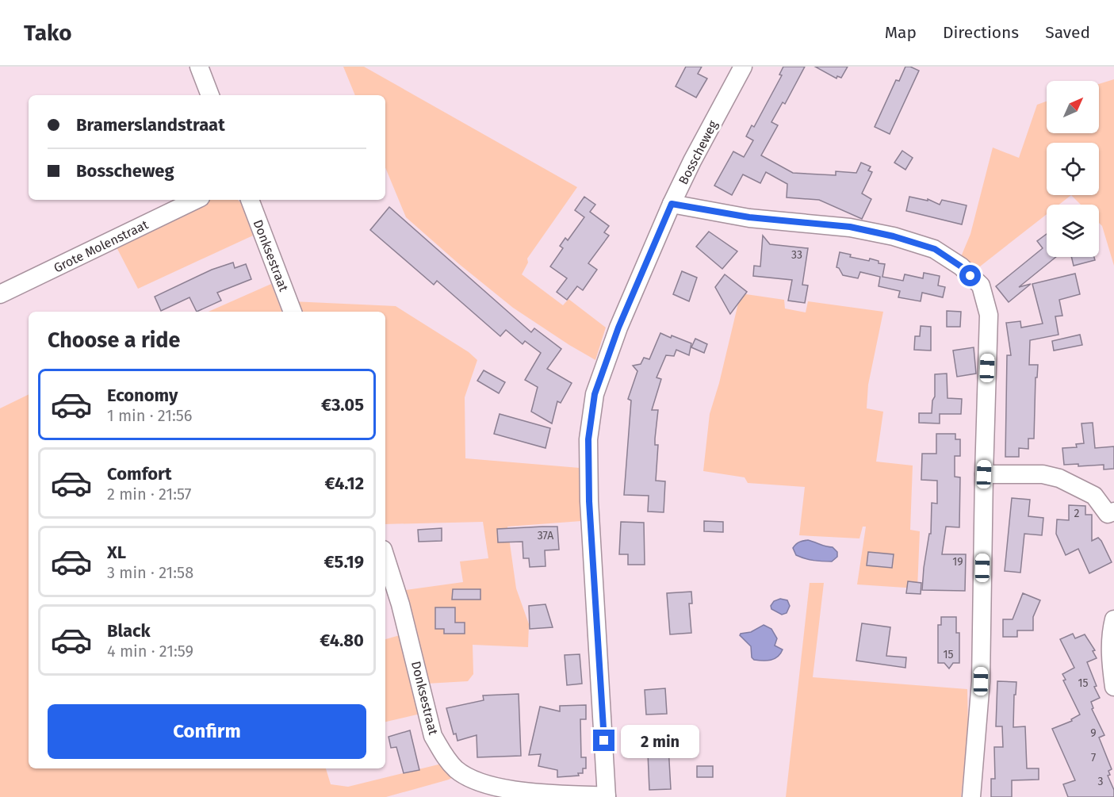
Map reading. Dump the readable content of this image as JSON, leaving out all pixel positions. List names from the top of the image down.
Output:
{
  "streets": {
    "street": ["Bosscheweg", "Grote Molenstraat", "Donksestraat"]
  },
  "crossings": [
    ["Bosscheweg", "Donksestraat"]
  ],
  "house_numbers": [
    "33",
    "2",
    "37A",
    "19",
    "15",
    "15",
    "9",
    "7",
    "3"
  ],
  "north": "top right",
  "page": {
    "header": "Tako",
    "nav": ["Map", "Directions", "Saved"],
    "banner": ["Bramerslandstraat", "Bosscheweg"],
    "heading": "Choose a ride",
    "list": [
      {
        "name": "Economy",
        "note": "1 min · 21:56",
        "value": "€3.05"
      },
      {
        "name": "Comfort",
        "note": "2 min · 21:57",
        "value": "€4.12"
      },
      {
        "name": "XL",
        "note": "3 min · 21:58",
        "value": "€5.19"
      },
      {
        "name": "Black",
        "note": "4 min · 21:59",
        "value": "€4.80"
      }
    ],
    "buttons": "Confirm",
    "bubble": "2 min"
  }
}
